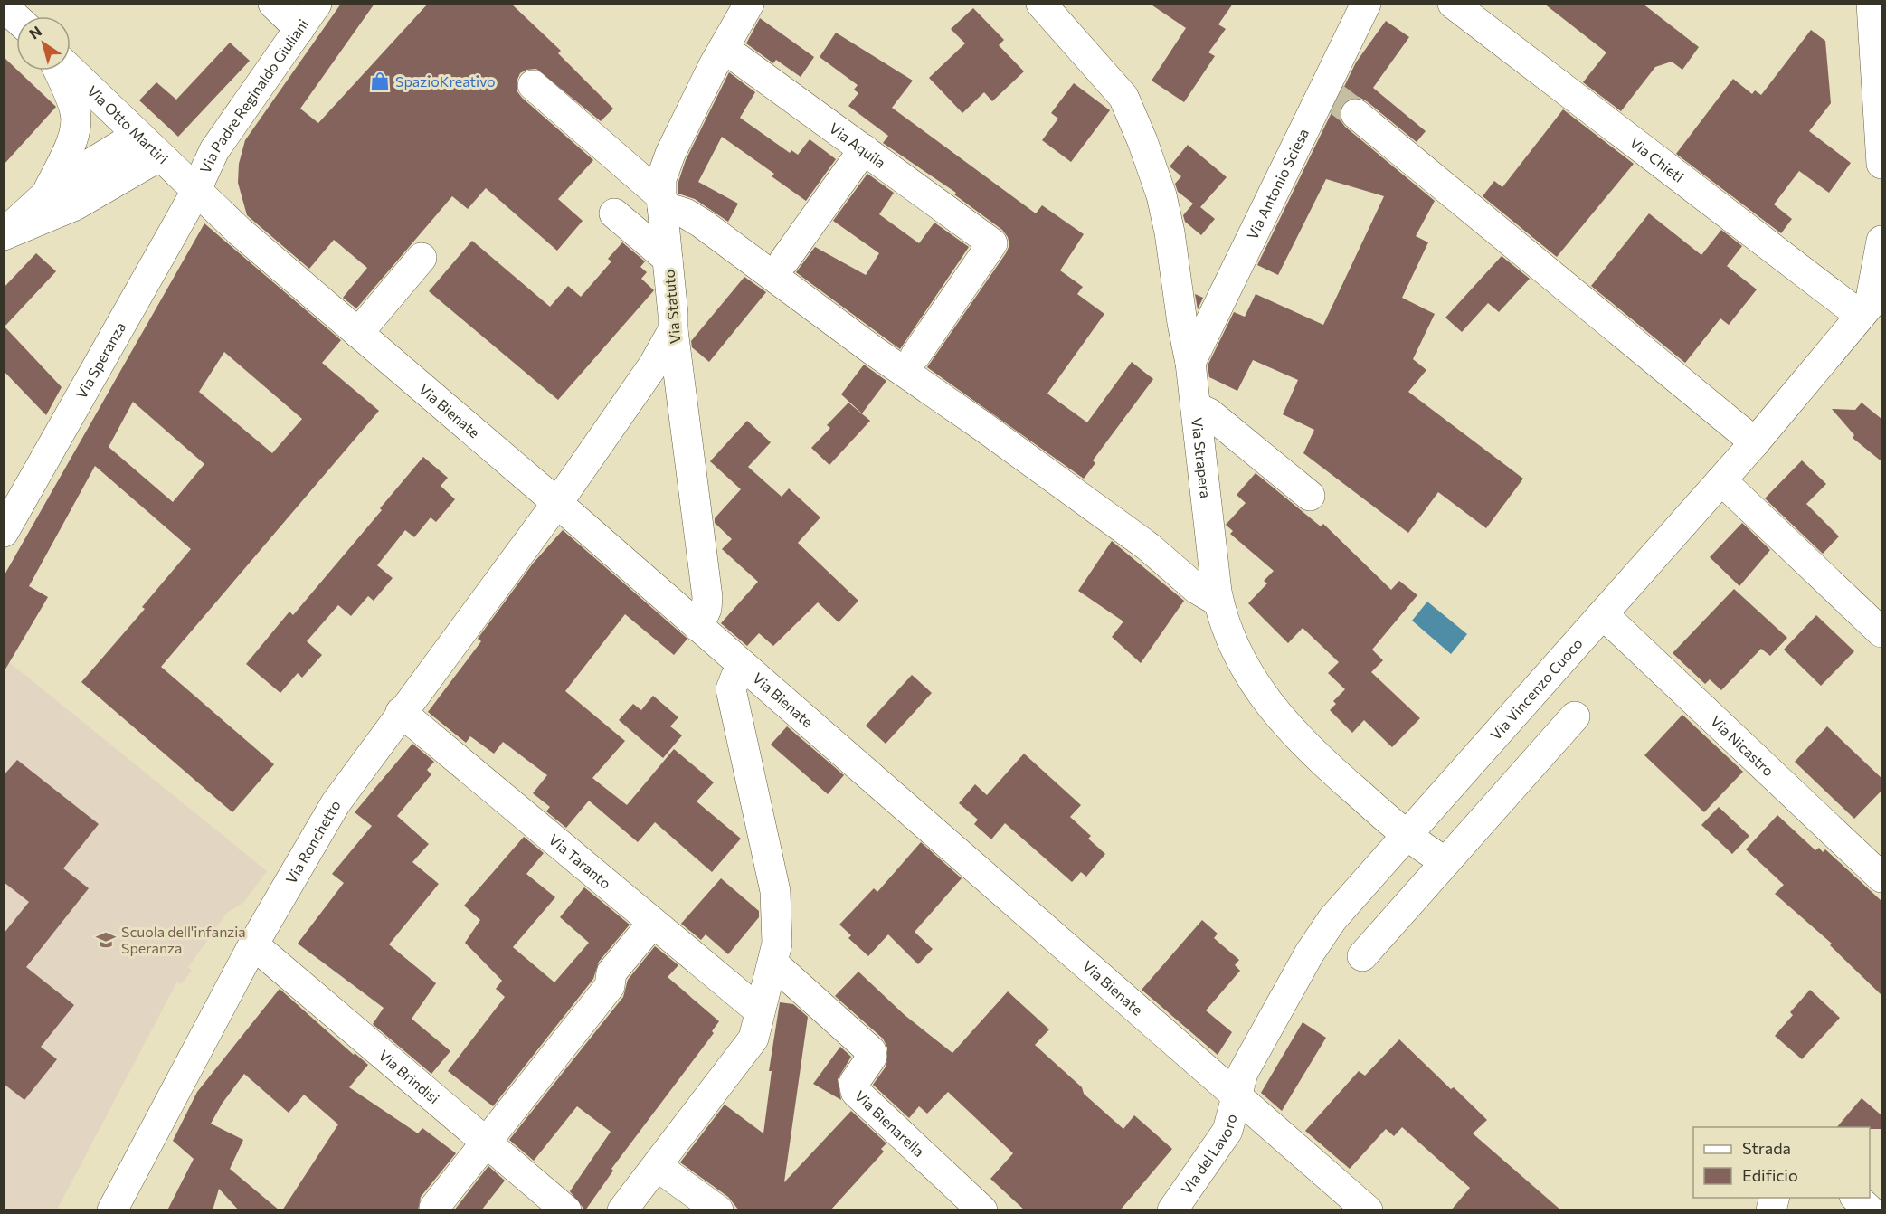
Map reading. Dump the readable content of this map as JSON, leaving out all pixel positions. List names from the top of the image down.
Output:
{
  "streets": {
    "street": [
      "Via Padre Reginaldo Giuliani",
      "Via Otto Martiri",
      "Via Aquila",
      "Via Chieti",
      "Via Antonio Sciesa",
      "Via Statuto",
      "Via Speranza",
      "Via Bienate",
      "Via Strapera",
      "Via Vincenzo Cuoco",
      "Via Nicastro",
      "Via Ronchetto",
      "Via Taranto",
      "Via Brindisi",
      "Via Bienarella",
      "Via del Lavoro"
    ]
  },
  "crossings": [
    ["Via Padre Reginaldo Giuliani", "Via Otto Martiri"],
    ["Via Padre Reginaldo Giuliani", "Via Speranza"],
    ["Via Padre Reginaldo Giuliani", "Via Bienate"],
    ["Via Otto Martiri", "Via Speranza"],
    ["Via Otto Martiri", "Via Bienate"],
    ["Via Aquila", "Via Statuto"],
    ["Via Chieti", "Via Vincenzo Cuoco"],
    ["Via Antonio Sciesa", "Via Strapera"],
    ["Via Statuto", "Via Bienate"],
    ["Via Statuto", "Via Ronchetto"],
    ["Via Speranza", "Via Bienate"],
    ["Via Bienate", "Via Vincenzo Cuoco"],
    ["Via Bienate", "Via Ronchetto"],
    ["Via Bienate", "Via del Lavoro"],
    ["Via Strapera", "Via Vincenzo Cuoco"],
    ["Via Vincenzo Cuoco", "Via Nicastro"],
    ["Via Vincenzo Cuoco", "Via del Lavoro"],
    ["Via Ronchetto", "Via Taranto"],
    ["Via Ronchetto", "Via Brindisi"]
  ],
  "places": {
    "shop": ["SpazioKreativo"],
    "school or university": ["Scuola dell'infanzia Speranza"]
  },
  "legend": ["Strada", "Edificio"],
  "north": "top left"
}
